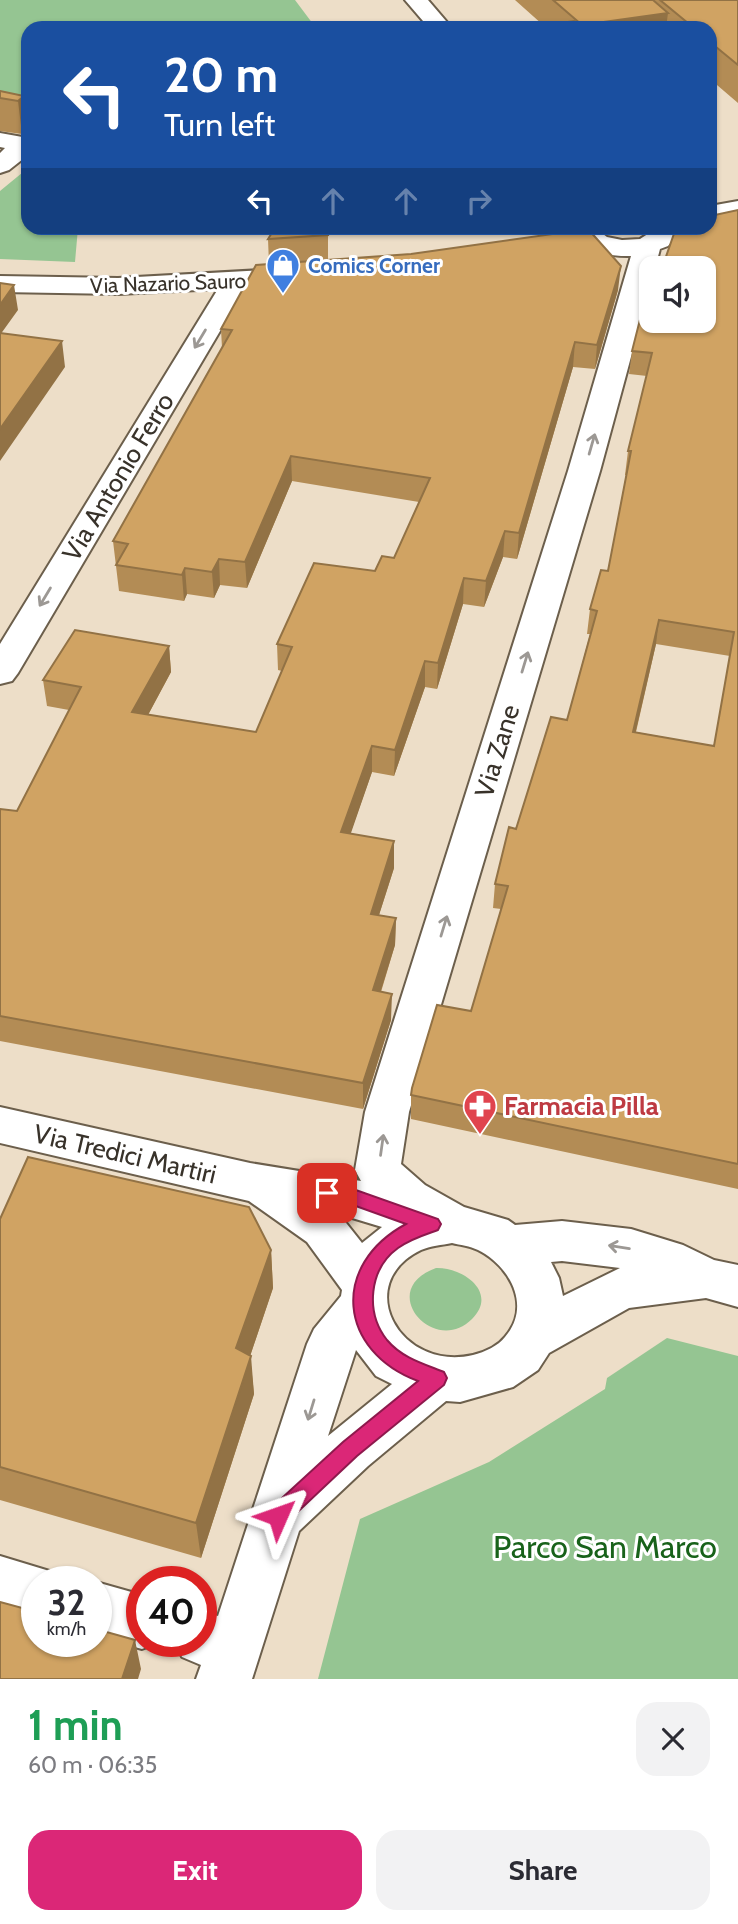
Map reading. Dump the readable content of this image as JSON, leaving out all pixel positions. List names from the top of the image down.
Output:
{
  "streets": {
    "street": [
      "Via Nazario Sauro",
      "Via Antonio Ferro",
      "Via Zane",
      "Via Tredici Martiri"
    ]
  },
  "crossings": [
    ["Via Nazario Sauro", "Via Antonio Ferro"],
    ["Via Zane", "Via Tredici Martiri"]
  ],
  "one_way": ["Via Antonio Ferro", "Via Zane"],
  "parks": ["Parco San Marco"],
  "places": {
    "shop": ["Comics Corner"],
    "pharmacy": ["Farmacia Pilla"]
  },
  "page": {
    "turn": ["20 m", "Turn left"],
    "speed": "32 km/h",
    "limit": "40",
    "heading": ["1 min", "60 m · 06:35"],
    "buttons": ["Exit", "Share"]
  }
}
